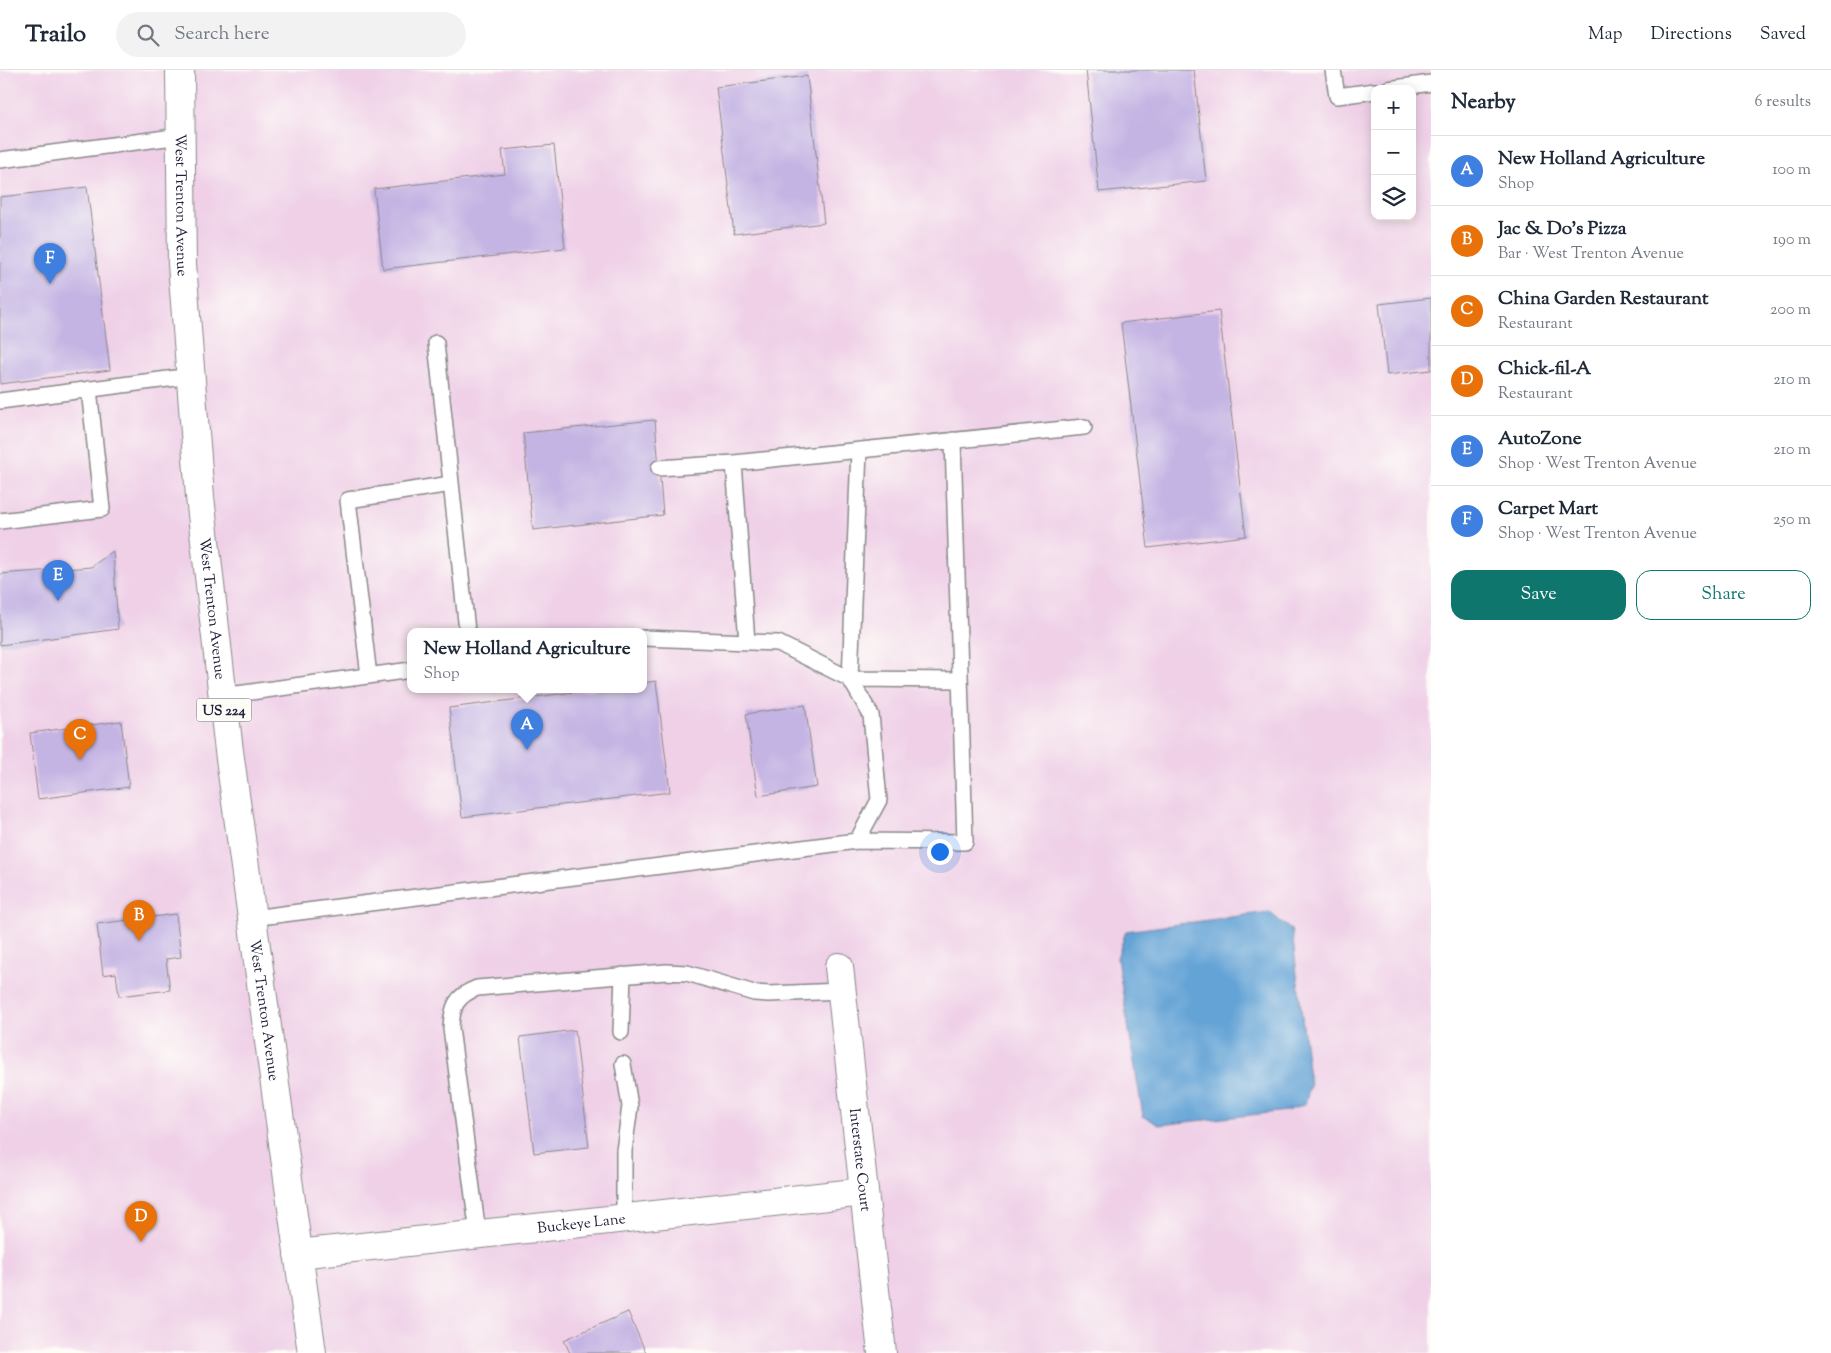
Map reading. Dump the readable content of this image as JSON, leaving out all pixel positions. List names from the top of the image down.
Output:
{
  "streets": {
    "main road": [
      "West Trenton Avenue",
      "US 224",
      "Interstate Court",
      "Buckeye Lane"
    ]
  },
  "crossings": [
    ["West Trenton Avenue", "Buckeye Lane"],
    ["Interstate Court", "Buckeye Lane"]
  ],
  "page": {
    "header": "Trailo",
    "search": "Search here",
    "nav": ["Map", "Directions", "Saved"],
    "heading": ["Nearby", "6 results"],
    "map_buttons": ["+", "−"],
    "list": [
      {
        "mark": "A",
        "name": "New Holland Agriculture",
        "note": "Shop",
        "value": "100 m"
      },
      {
        "mark": "B",
        "name": "Jac & Do's Pizza",
        "note": "Bar · West Trenton Avenue",
        "value": "190 m"
      },
      {
        "mark": "C",
        "name": "China Garden Restaurant",
        "note": "Restaurant",
        "value": "200 m"
      },
      {
        "mark": "D",
        "name": "Chick-fil-A",
        "note": "Restaurant",
        "value": "210 m"
      },
      {
        "mark": "E",
        "name": "AutoZone",
        "note": "Shop · West Trenton Avenue",
        "value": "210 m"
      },
      {
        "mark": "F",
        "name": "Carpet Mart",
        "note": "Shop · West Trenton Avenue",
        "value": "250 m"
      }
    ],
    "pins": [
      "F",
      "E",
      "A",
      "C",
      "B",
      "D"
    ],
    "buttons": ["Save", "Share"],
    "popup": ["New Holland Agriculture", "Shop"]
  }
}
